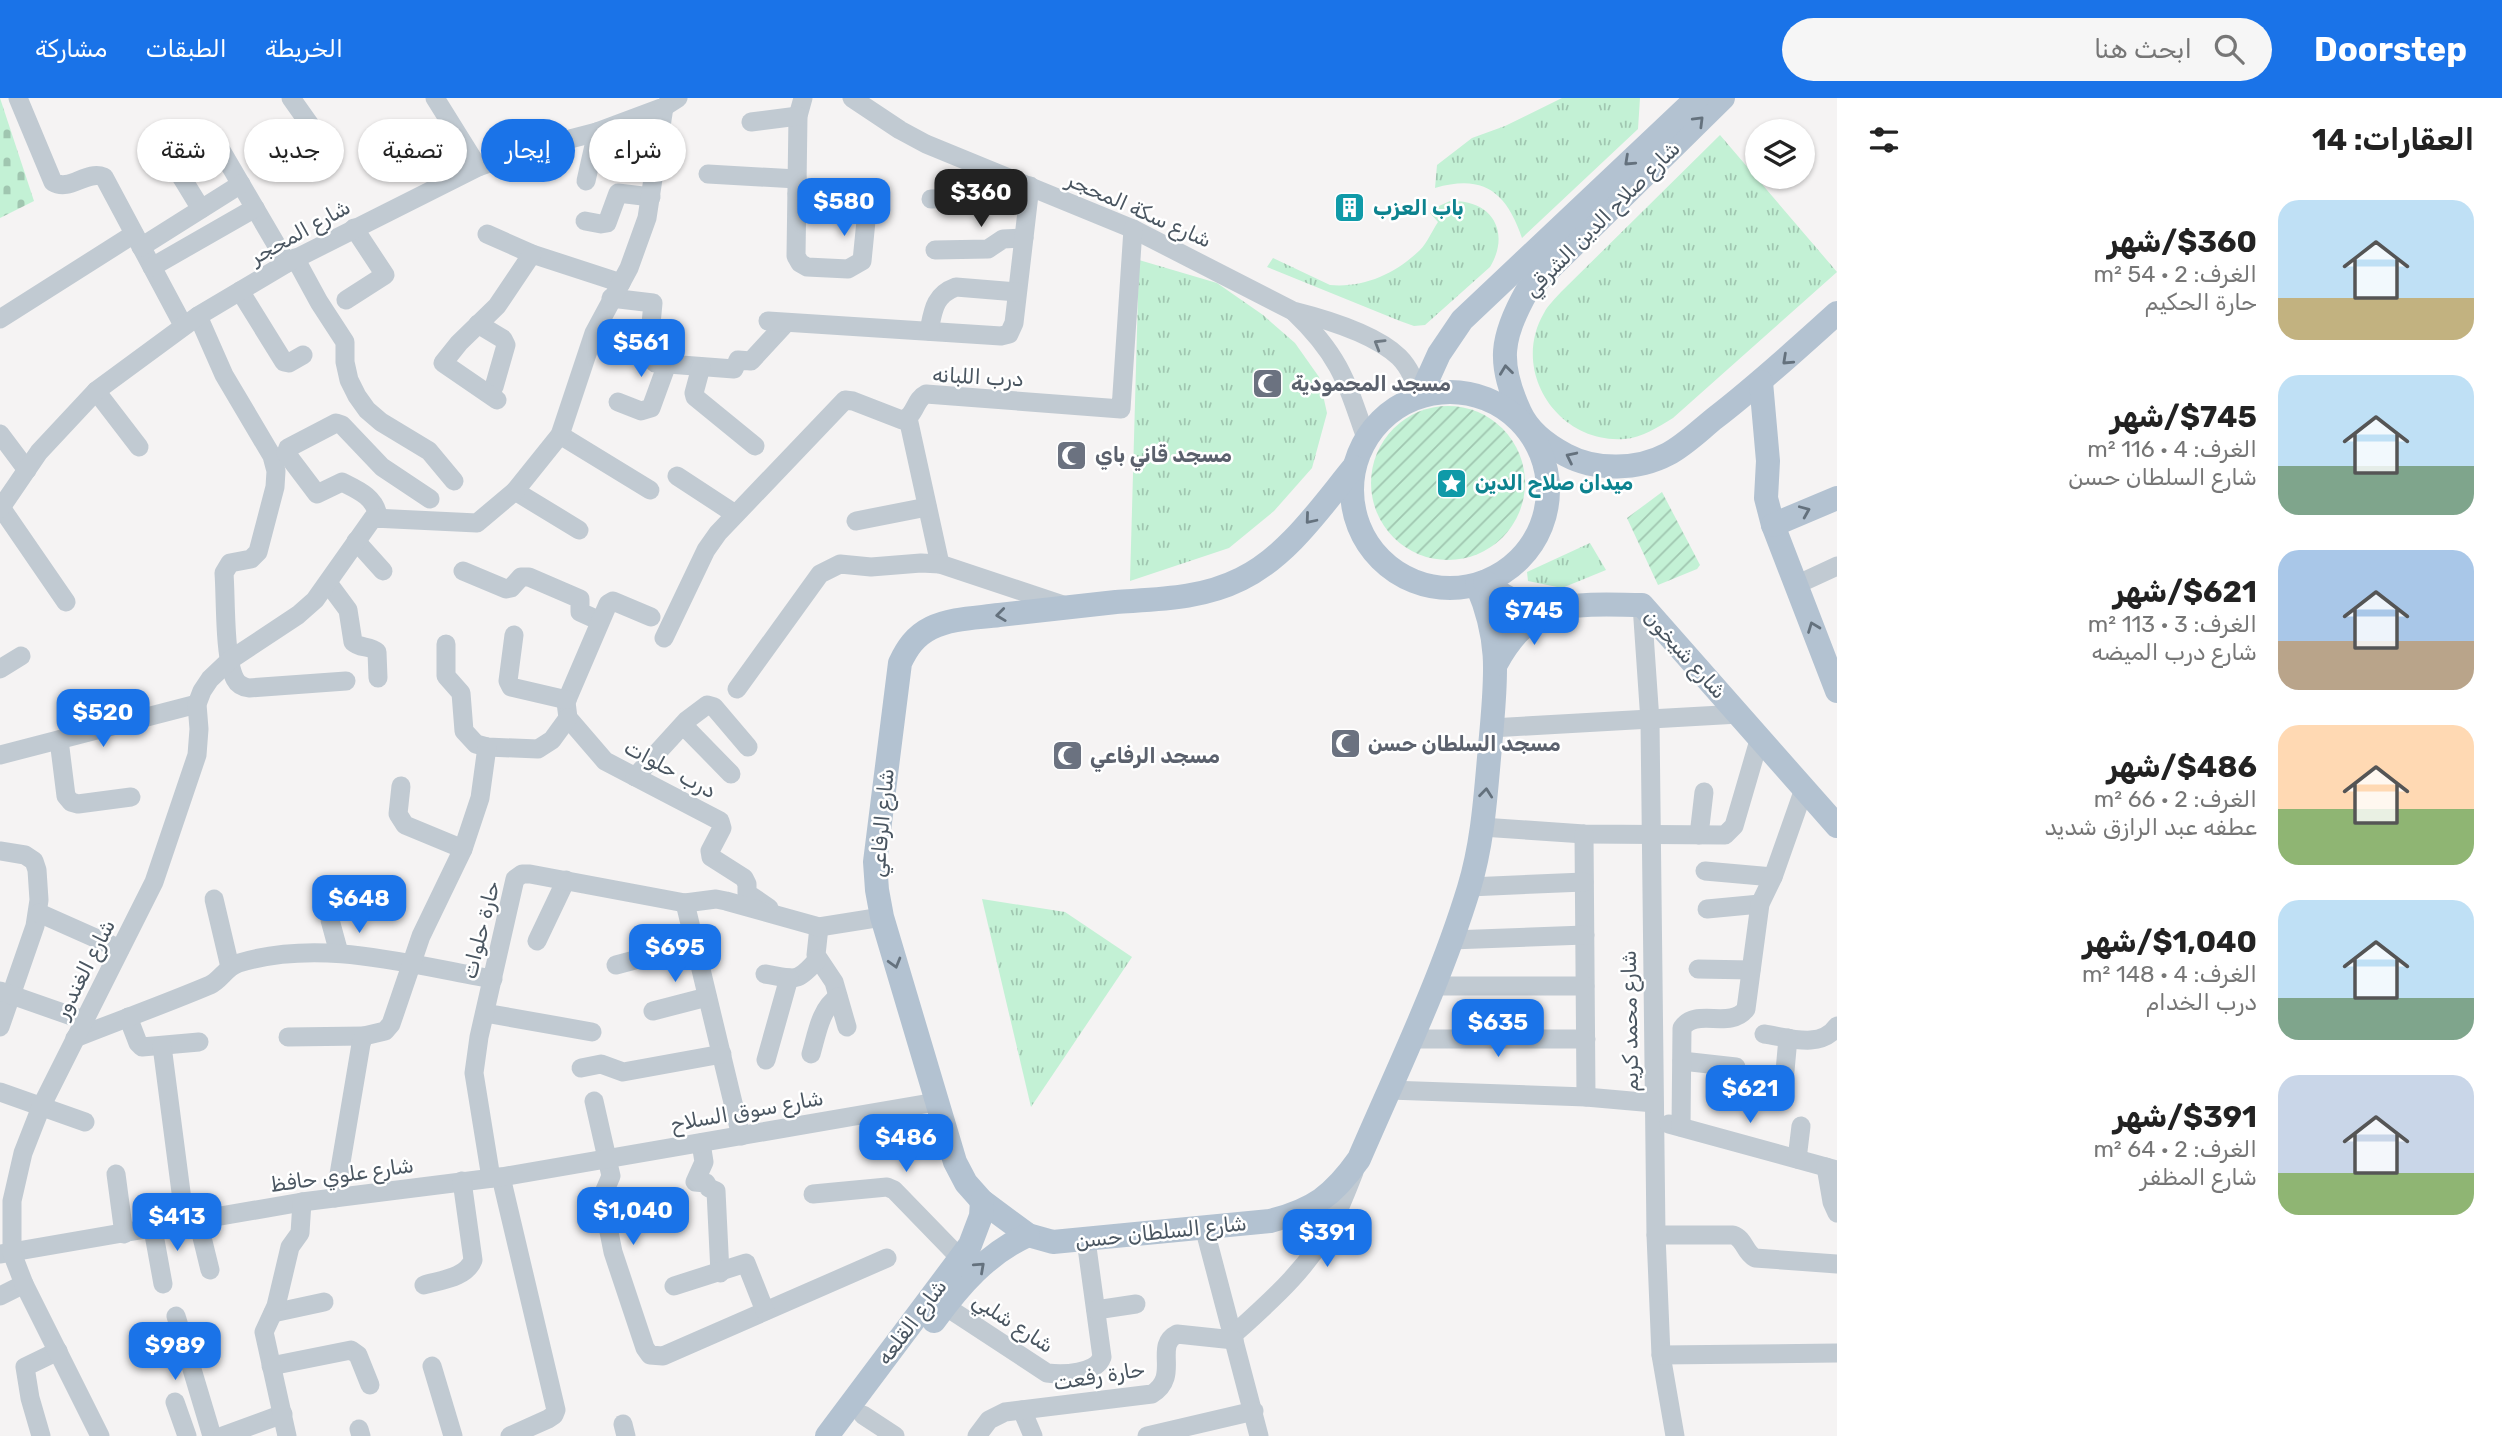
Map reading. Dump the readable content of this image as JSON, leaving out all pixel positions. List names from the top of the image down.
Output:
{
  "streets": {
    "main road": [
      "شارع صلاح الدين الشرقي",
      "شارع شيخون",
      "شارع الرفاعي",
      "شارع السلطان حسن",
      "شارع القلعه"
    ],
    "street": [
      "شارع سكة المحجر",
      "شارع المحجر",
      "درب اللبانه",
      "درب حلوات",
      "حارة حلوات",
      "شارع الغندور",
      "شارع محمد كريم",
      "شارع سوق السلاح",
      "شارع علوي حافظ",
      "شارع شلبي",
      "حارة رفعت"
    ]
  },
  "crossings": [
    ["شارع سكة المحجر", "شارع صلاح الدين الشرقي"],
    ["شارع سكة المحجر", "درب اللبانه"],
    ["شارع سكة المحجر", "شارع شيخون"],
    ["شارع سكة المحجر", "شارع الرفاعي"],
    ["شارع سكة المحجر", "شارع السلطان حسن"],
    ["شارع صلاح الدين الشرقي", "شارع شيخون"],
    ["شارع صلاح الدين الشرقي", "شارع الرفاعي"],
    ["شارع صلاح الدين الشرقي", "شارع السلطان حسن"],
    ["شارع شيخون", "شارع الرفاعي"],
    ["شارع شيخون", "شارع محمد كريم"],
    ["شارع شيخون", "شارع السلطان حسن"],
    ["درب حلوات", "حارة حلوات"],
    ["شارع الرفاعي", "شارع سوق السلاح"],
    ["شارع الرفاعي", "شارع السلطان حسن"],
    ["شارع الرفاعي", "شارع القلعه"],
    ["حارة حلوات", "شارع علوي حافظ"],
    ["شارع الغندور", "شارع علوي حافظ"],
    ["شارع سوق السلاح", "شارع علوي حافظ"],
    ["شارع السلطان حسن", "شارع القلعه"],
    ["شارع السلطان حسن", "شارع شلبي"],
    ["شارع القلعه", "شارع شلبي"]
  ],
  "places": {
    "building": ["باب العزب"],
    "mosque": [
      "مسجد المحمودية",
      "مسجد قاني باي",
      "مسجد السلطان حسن",
      "مسجد الرفاعي"
    ],
    "place": ["ميدان صلاح الدين"]
  },
  "page": {
    "header": "Doorstep",
    "search": "ابحث هنا",
    "nav": ["الخريطة", "الطبقات", "مشاركة"],
    "heading": "العقارات: 14",
    "chip": [
      "شراء",
      "إيجار",
      "تصفية",
      "جديد",
      "شقة"
    ],
    "price": [
      "$360",
      "$580",
      "$561",
      "$745",
      "$520",
      "$648",
      "$695",
      "$635",
      "$621",
      "$486",
      "$1,040",
      "$413",
      "$391",
      "$989"
    ],
    "list": [
      {
        "name": "$360/شهر",
        "note": "الغرف: 2 · 54 m² · حارة الحكيم"
      },
      {
        "name": "$745/شهر",
        "note": "الغرف: 4 · 116 m² · شارع السلطان حسن"
      },
      {
        "name": "$621/شهر",
        "note": "الغرف: 3 · 113 m² · شارع درب الميضه"
      },
      {
        "name": "$486/شهر",
        "note": "الغرف: 2 · 66 m² · عطفه عبد الرازق شديد"
      },
      {
        "name": "$1,040/شهر",
        "note": "الغرف: 4 · 148 m² · درب الخدام"
      },
      {
        "name": "$391/شهر",
        "note": "الغرف: 2 · 64 m² · شارع المظفر"
      }
    ]
  }
}
